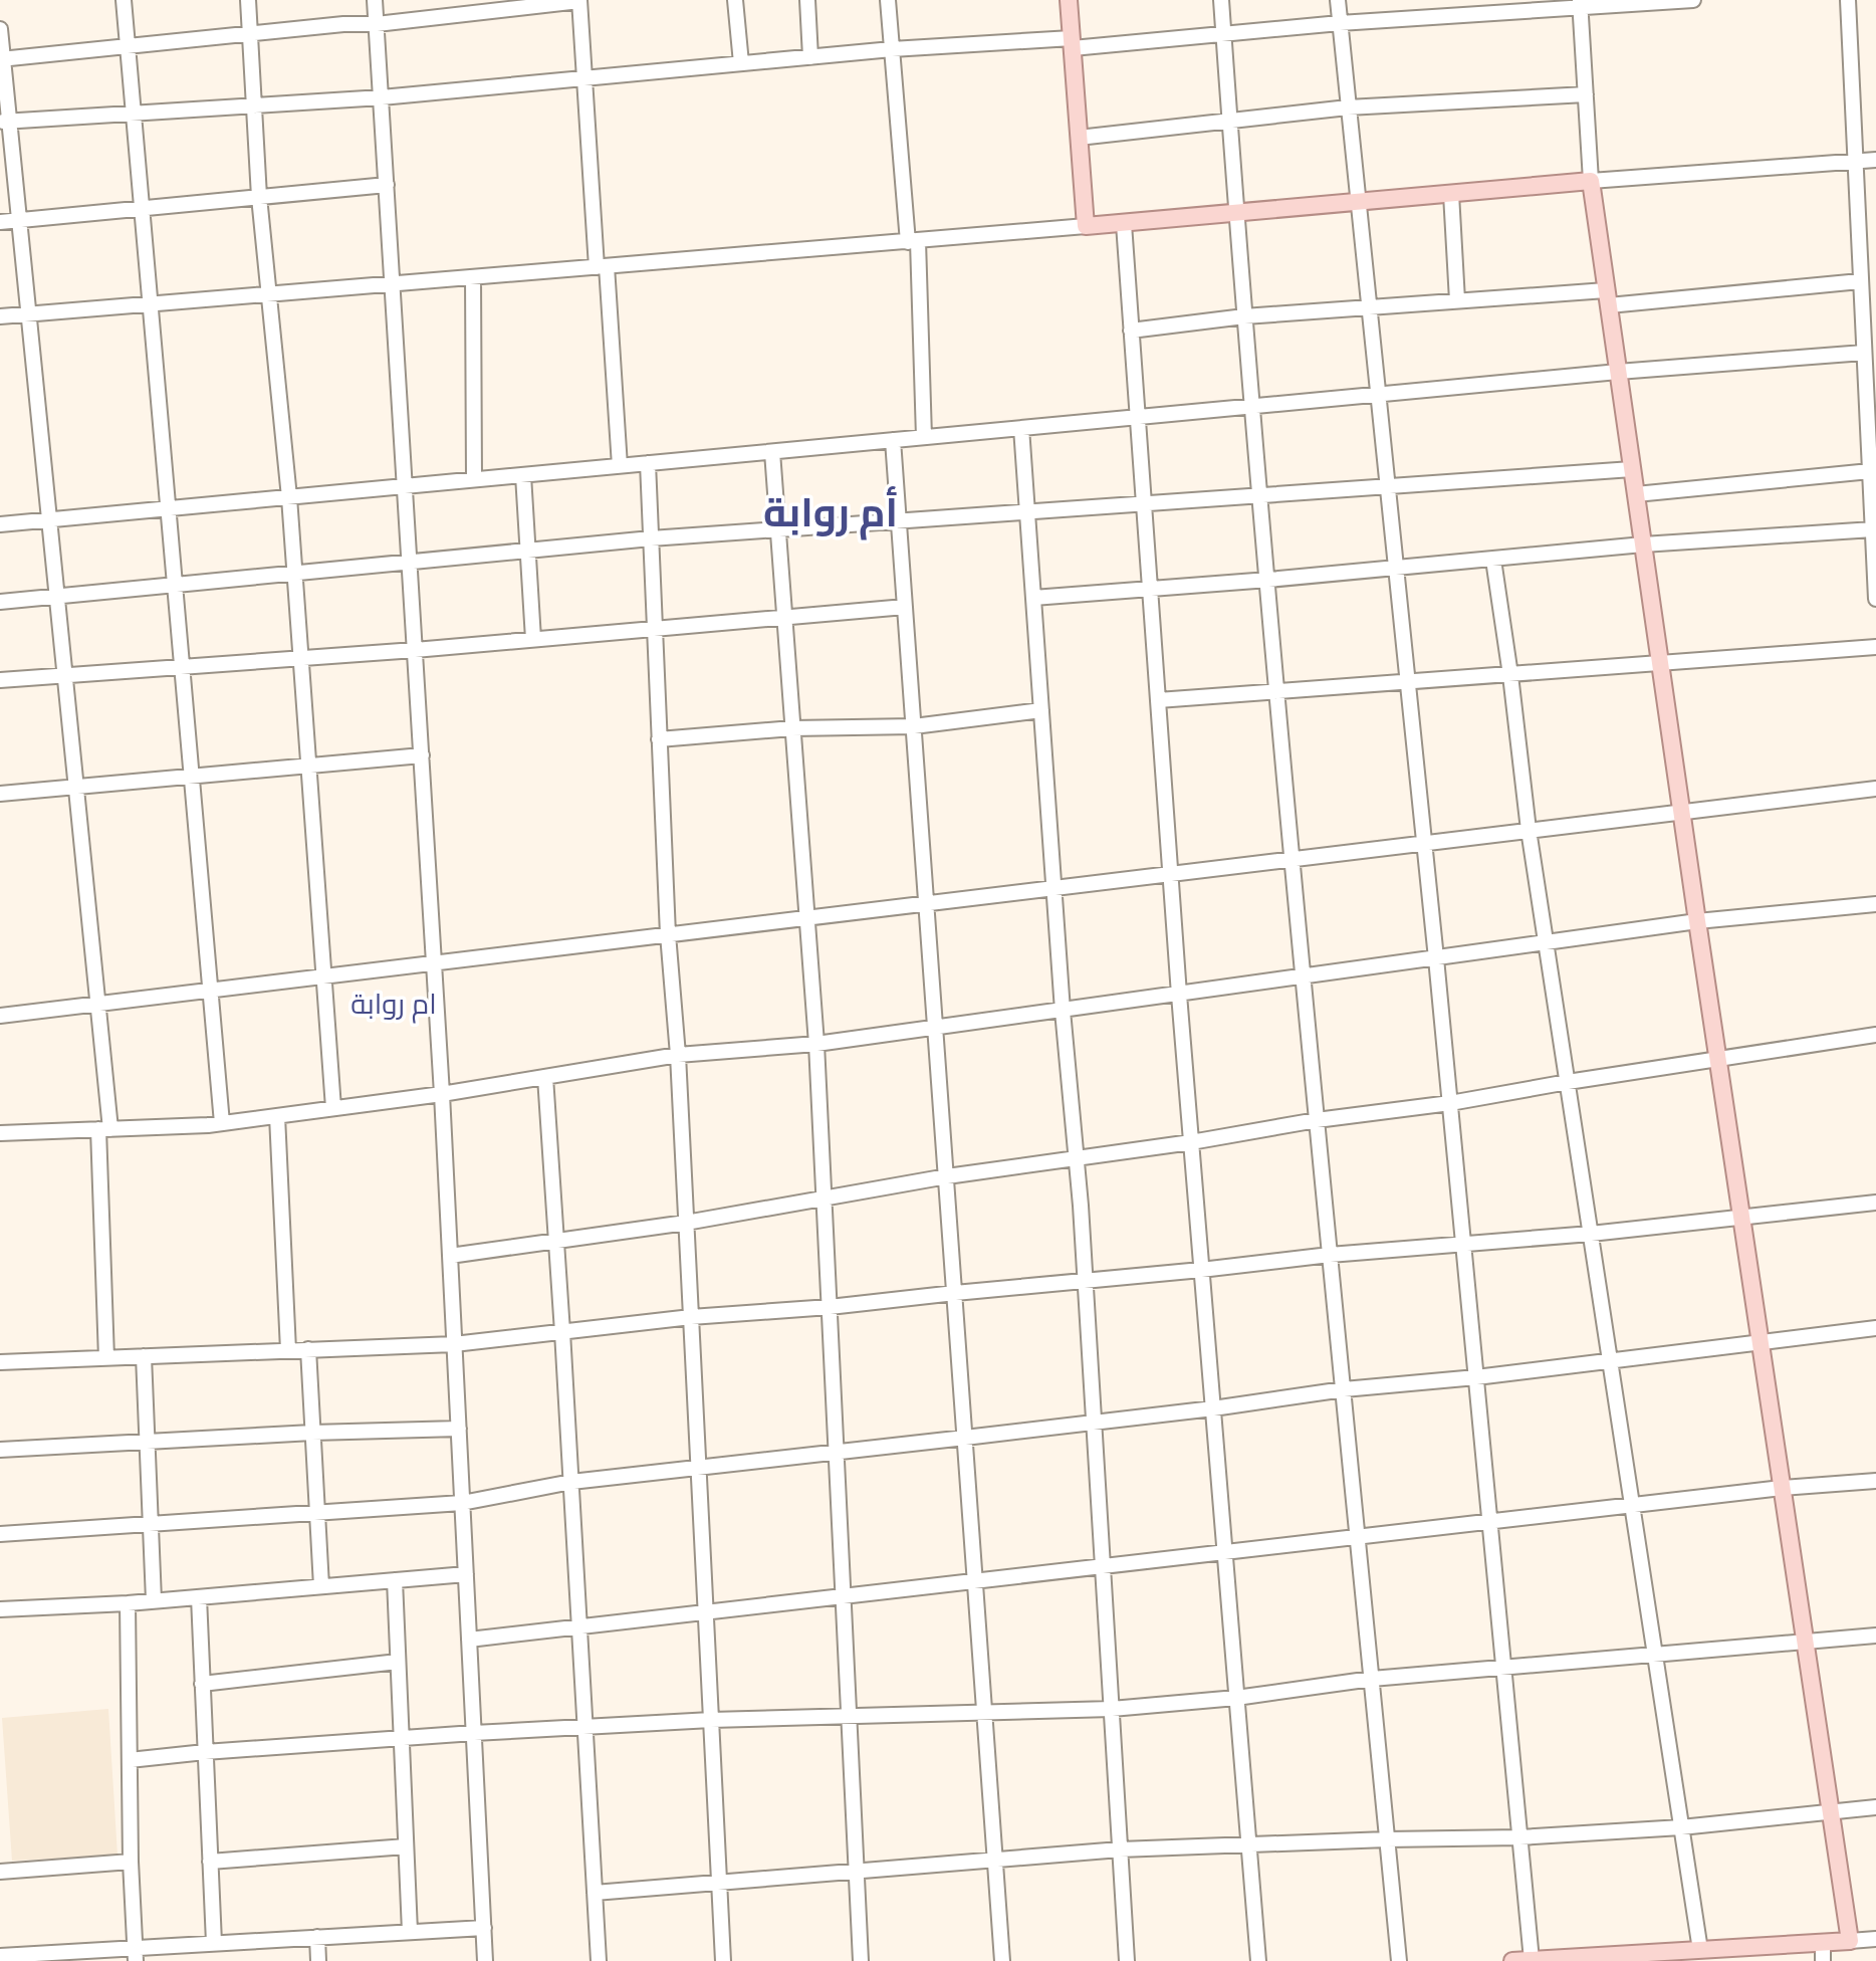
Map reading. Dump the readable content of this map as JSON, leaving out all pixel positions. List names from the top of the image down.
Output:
{
  "districts": ["أم روابة", "ام روابة"]
}
